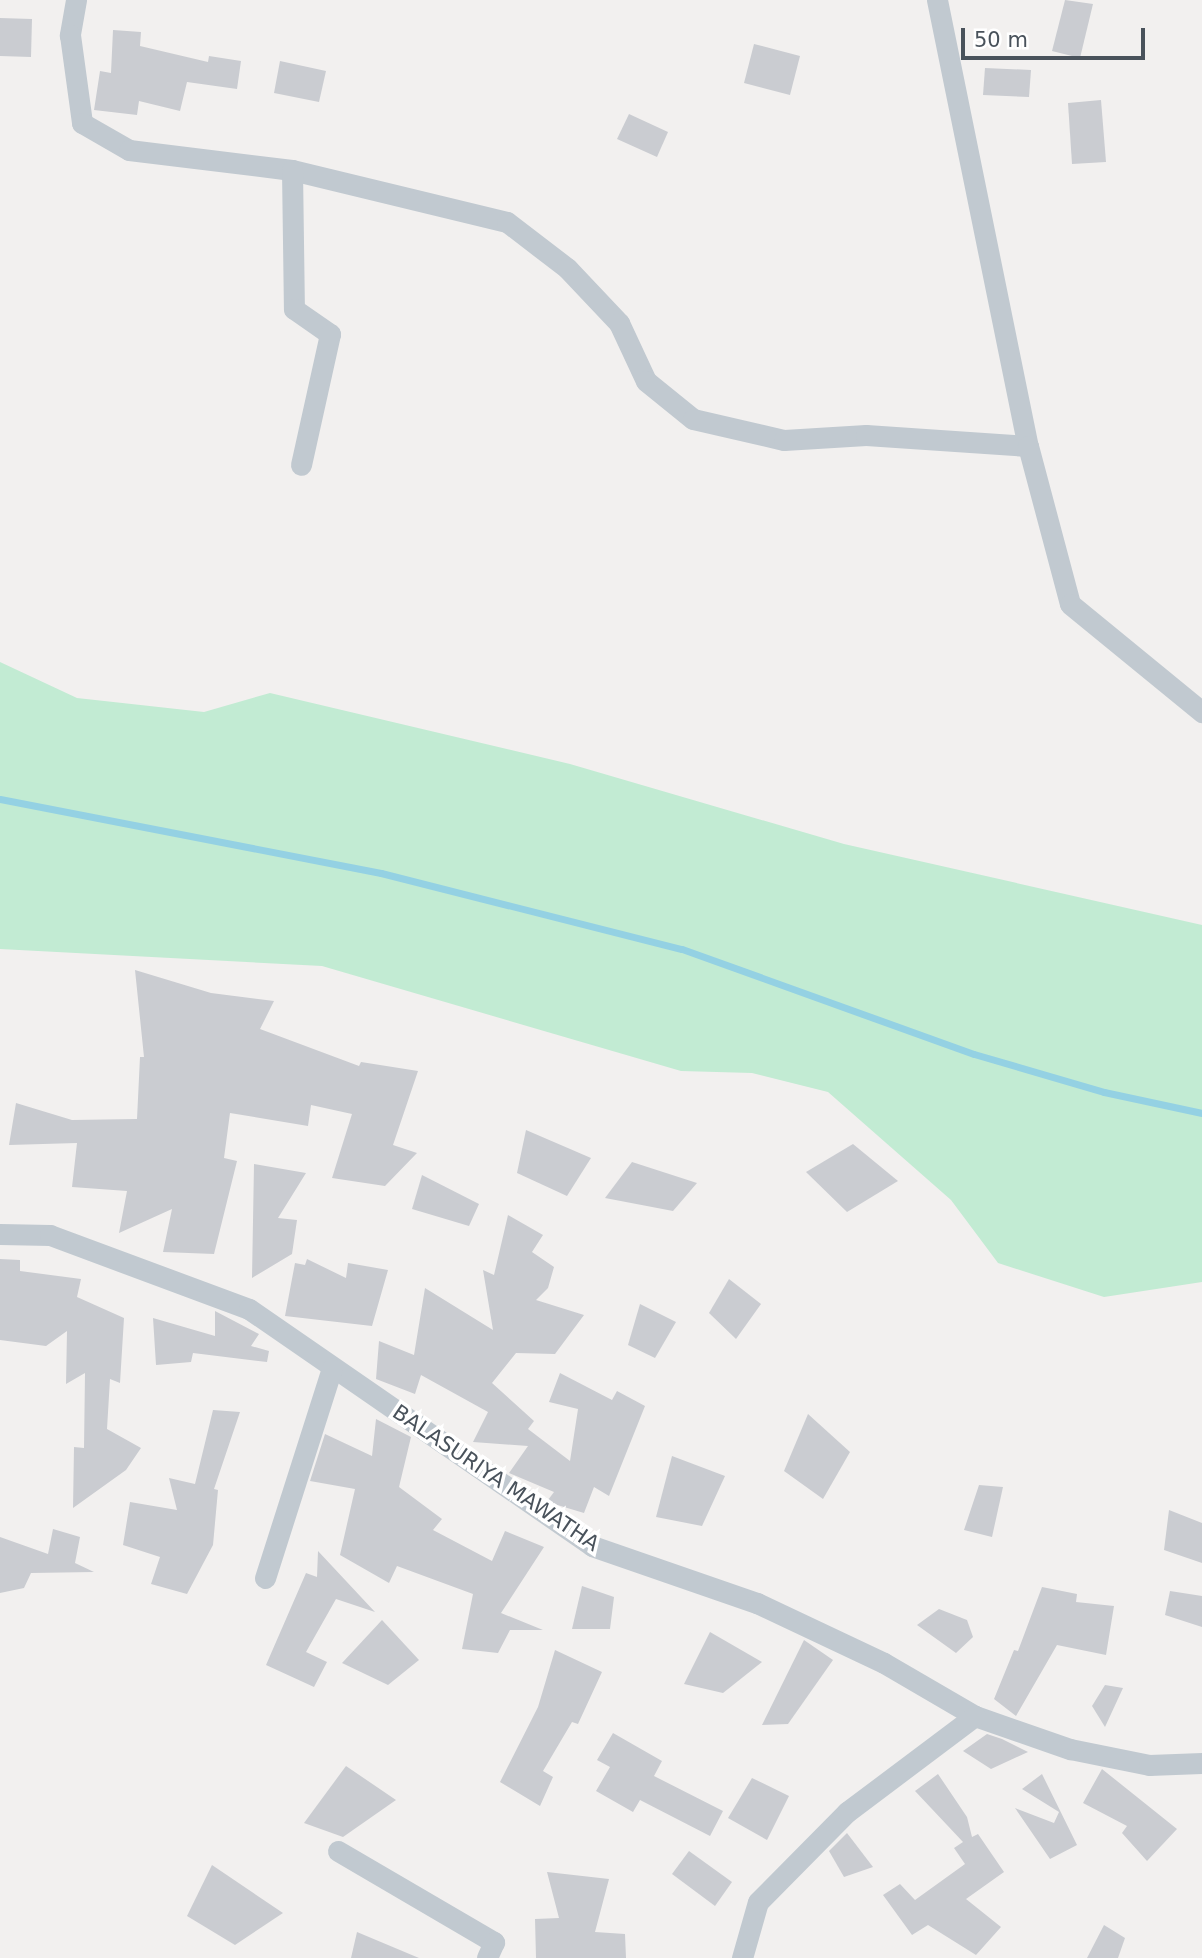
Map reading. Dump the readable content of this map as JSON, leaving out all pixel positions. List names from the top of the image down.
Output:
{
  "streets": {
    "street": ["BALASURIYA MAWATHA"]
  },
  "scale_bar": "50 m"
}
